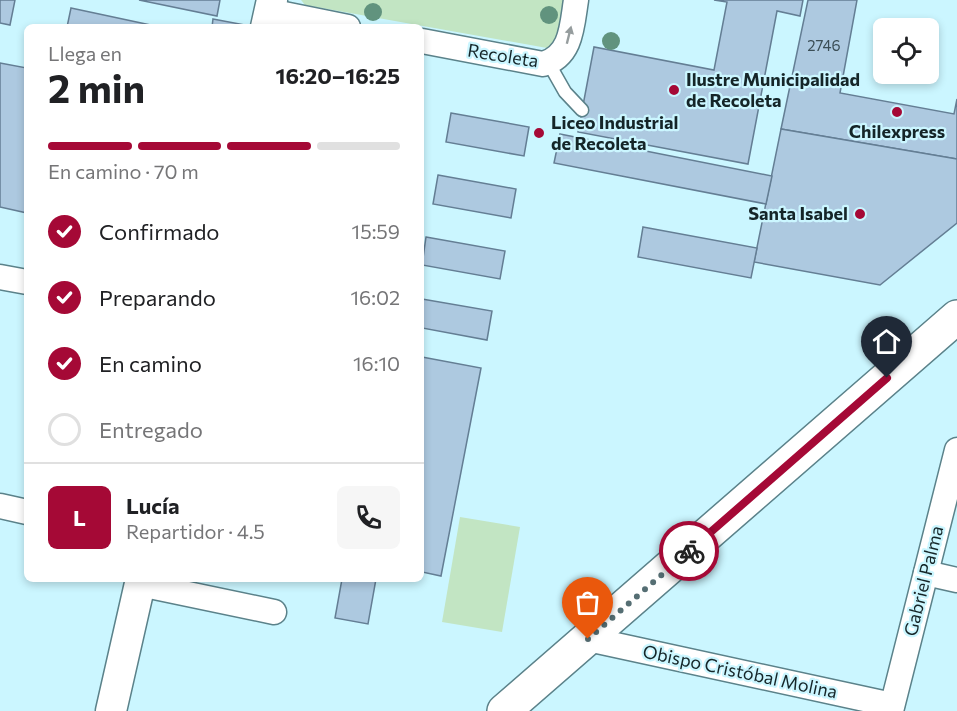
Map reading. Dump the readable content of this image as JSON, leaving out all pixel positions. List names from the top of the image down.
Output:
{
  "streets": {
    "street": ["Recoleta", "Gabriel Palma", "Obispo Cristóbal Molina"]
  },
  "crossings": [
    ["Gabriel Palma", "Obispo Cristóbal Molina"]
  ],
  "places": [
    "Ilustre Municipalidad de Recoleta",
    "Chilexpress",
    "Liceo Industrial de Recoleta",
    "Santa Isabel"
  ],
  "house_numbers": ["2746"],
  "page": {
    "heading": ["2 min", "Llega en", "16:20–16:25"],
    "panel": ["Lucía", "Repartidor · 4.5"],
    "bar": "En camino · 70 m",
    "list": [
      ["Confirmado", "15:59"],
      ["Preparando", "16:02"],
      ["En camino", "16:10"],
      "Entregado"
    ],
    "round": "L"
  }
}
